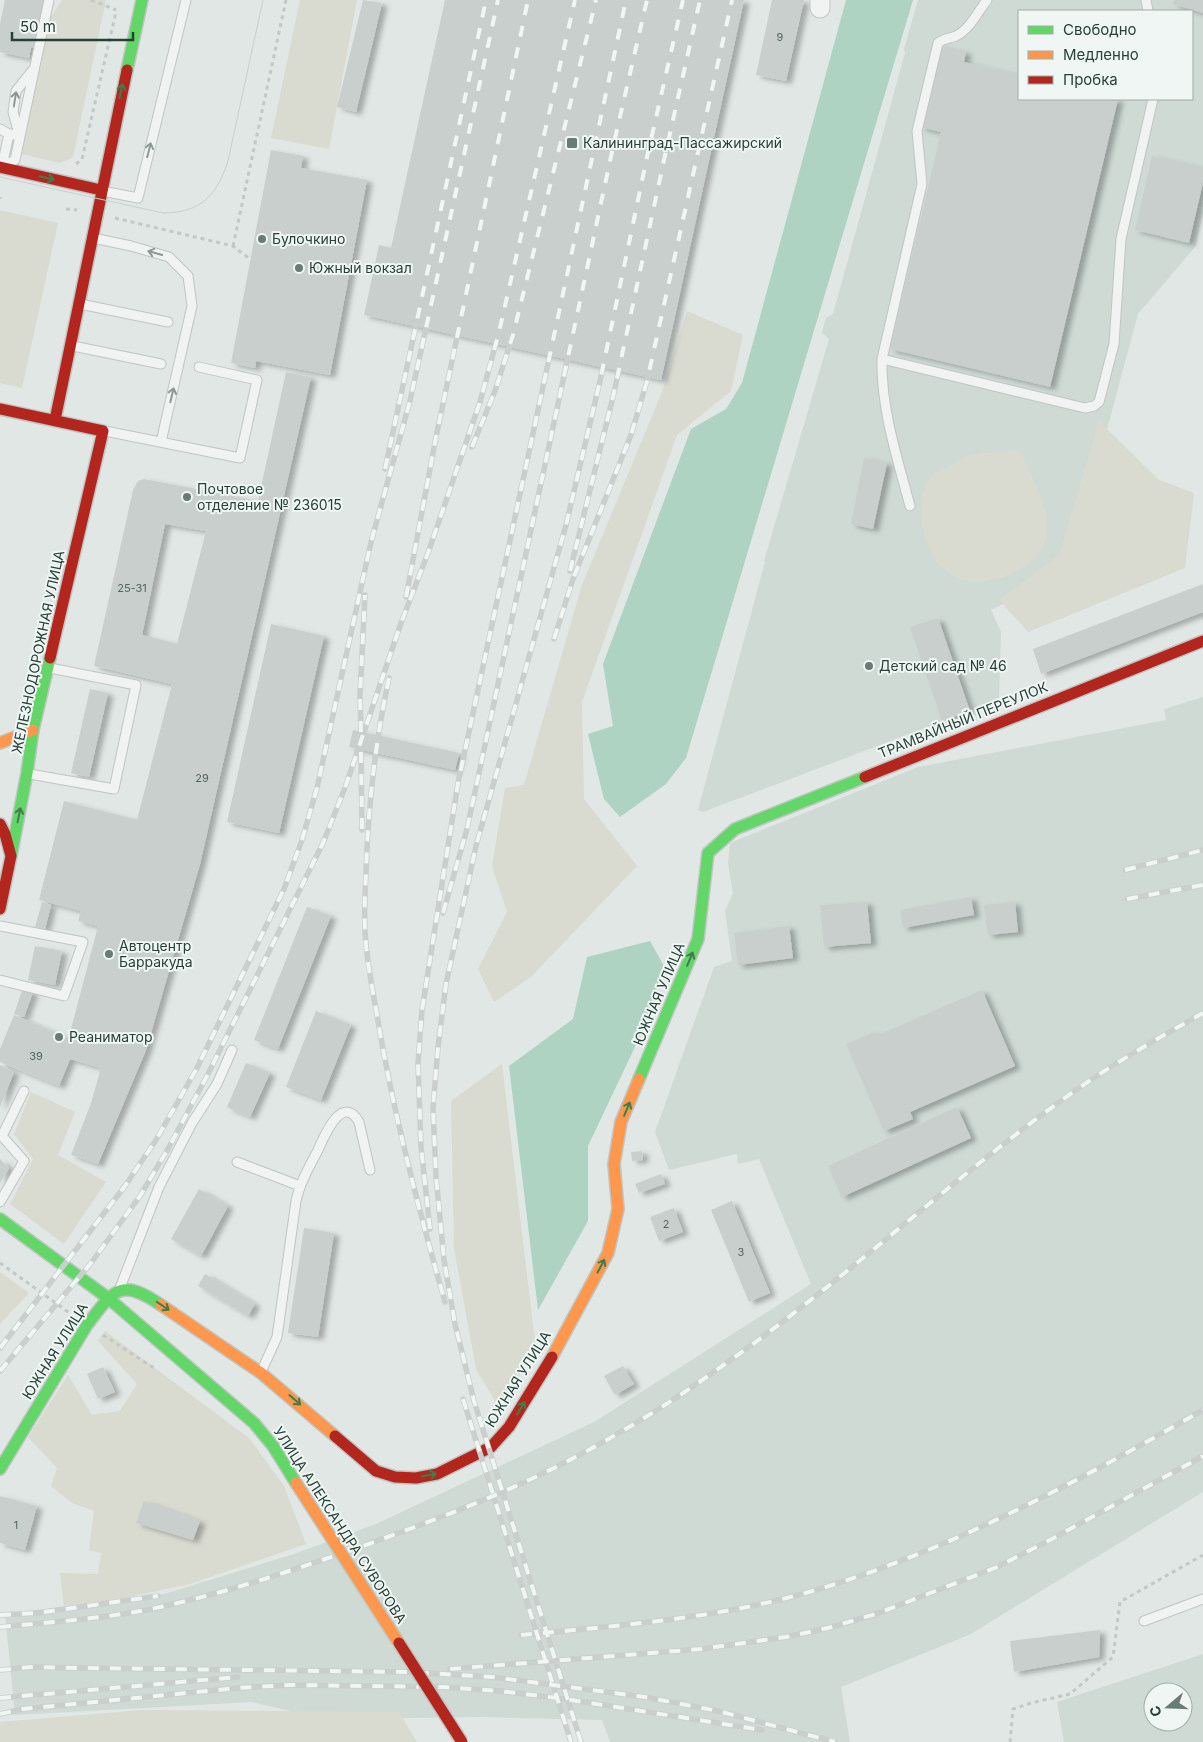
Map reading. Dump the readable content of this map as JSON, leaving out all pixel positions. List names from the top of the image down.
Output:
{
  "streets": {
    "street": [
      "ЖЕЛЕЗНОДОРОЖНАЯ УЛИЦА",
      "ТРАМВАЙНЫЙ ПЕРЕУЛОК",
      "ЮЖНАЯ УЛИЦА",
      "УЛИЦА АЛЕКСАНДРА СУВОРОВА"
    ]
  },
  "crossings": [
    ["ТРАМВАЙНЫЙ ПЕРЕУЛОК", "ЮЖНАЯ УЛИЦА"],
    ["ЮЖНАЯ УЛИЦА", "УЛИЦА АЛЕКСАНДРА СУВОРОВА"]
  ],
  "places": {
    "transit": ["Калининград-Пассажирский"],
    "other": [
      "Булочкино",
      "Южный вокзал",
      "Почтовое отделение № 236015",
      "Детский сад № 46",
      "Автоцентр Барракуда",
      "Реаниматор"
    ]
  },
  "house_numbers": [
    "9",
    "25-31",
    "29",
    "39",
    "2",
    "3",
    "1"
  ],
  "legend": ["Свободно", "Медленно", "Пробка"],
  "scale_bar": "50 m",
  "north": "left"
}
